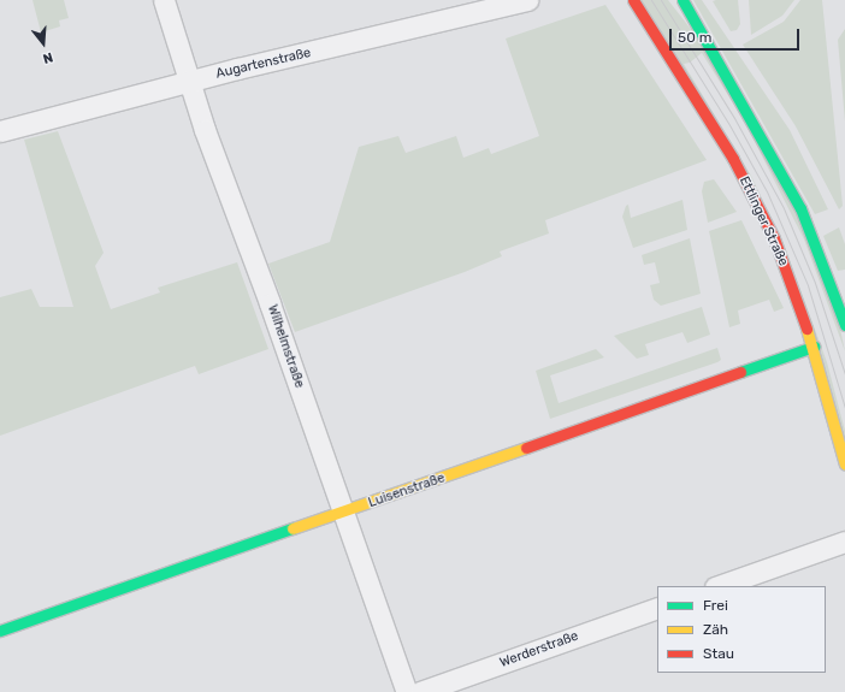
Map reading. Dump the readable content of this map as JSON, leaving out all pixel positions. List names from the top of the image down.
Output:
{
  "streets": {
    "main road": ["Ettlinger Straße", "Luisenstraße"],
    "street": ["Augartenstraße", "Wilhelmstraße", "Werderstraße"]
  },
  "crossings": [
    ["Augartenstraße", "Wilhelmstraße"],
    ["Ettlinger Straße", "Luisenstraße"],
    ["Wilhelmstraße", "Luisenstraße"]
  ],
  "legend": ["Frei", "Zäh", "Stau"],
  "scale_bar": "50 m",
  "north": "bottom"
}
